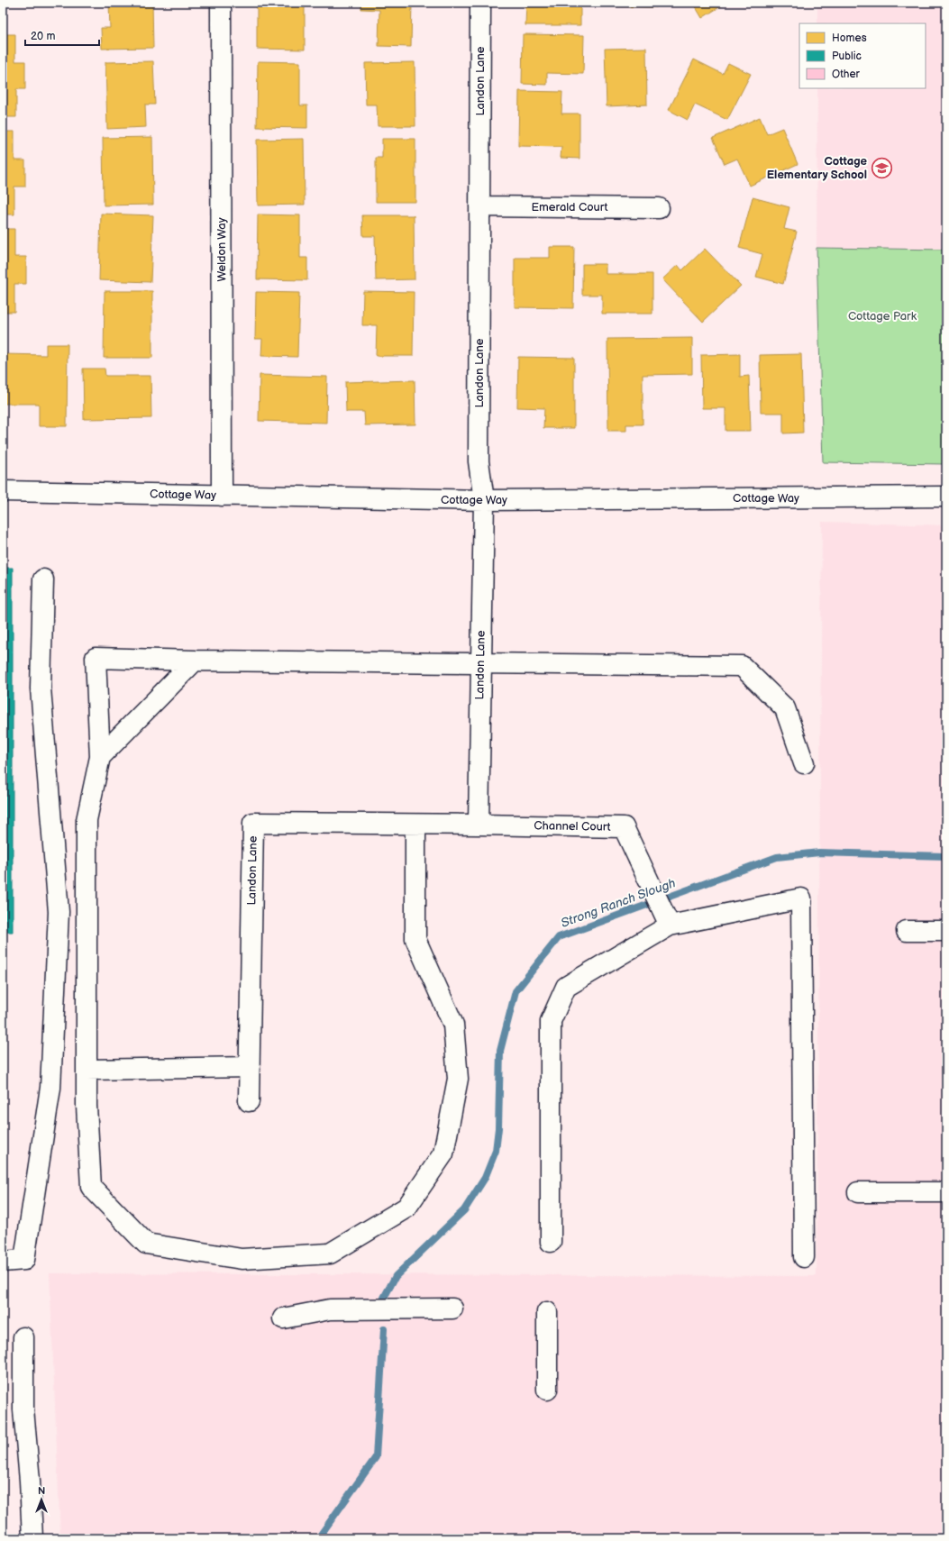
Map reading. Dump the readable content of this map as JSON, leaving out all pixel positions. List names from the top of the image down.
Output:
{
  "streets": {
    "street": [
      "Landon Lane",
      "Emerald Court",
      "Weldon Way",
      "Cottage Way",
      "Channel Court"
    ]
  },
  "crossings": [
    ["Landon Lane", "Emerald Court"],
    ["Landon Lane", "Cottage Way"],
    ["Landon Lane", "Channel Court"],
    ["Weldon Way", "Cottage Way"]
  ],
  "water": ["Strong Ranch Slough"],
  "parks": ["Cottage Park"],
  "places": {
    "school or university": ["Cottage Elementary School"]
  },
  "legend": ["Homes", "Public", "Other"],
  "scale_bar": "20 m",
  "north": "top"
}
